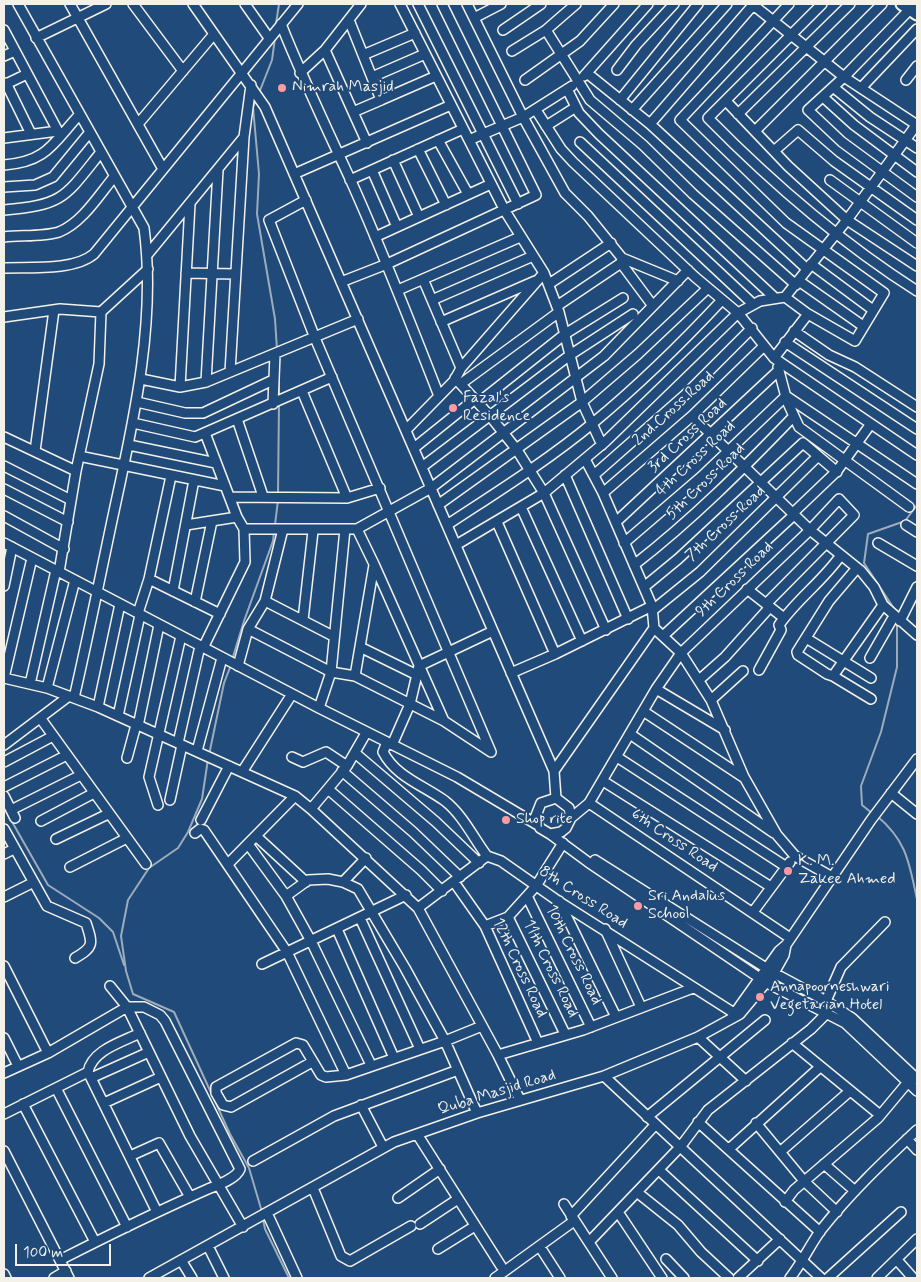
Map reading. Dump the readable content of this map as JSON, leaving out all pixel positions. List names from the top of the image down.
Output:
{
  "streets": {
    "street": [
      "2nd Cross Road",
      "3rd Cross Road",
      "4th Cross Road",
      "5th Cross Road",
      "7th Cross Road",
      "9th Cross Road",
      "6th Cross Road",
      "8th Cross Road",
      "10th Cross Road",
      "12th Cross Road",
      "11th Cross Road",
      "Quba Masjid Road"
    ]
  },
  "crossings": [
    ["9th Cross Road", "6th Cross Road"],
    ["6th Cross Road", "Quba Masjid Road"],
    ["8th Cross Road", "Quba Masjid Road"]
  ],
  "places": [
    "Nimrah Masjid",
    "Fazal's Residence",
    "Shop rite",
    "K. M. Zakee Ahmed",
    "Sri Andalus School",
    "Annapoorneshwari Vegetarian Hotel"
  ],
  "scale_bar": "100 m"
}
